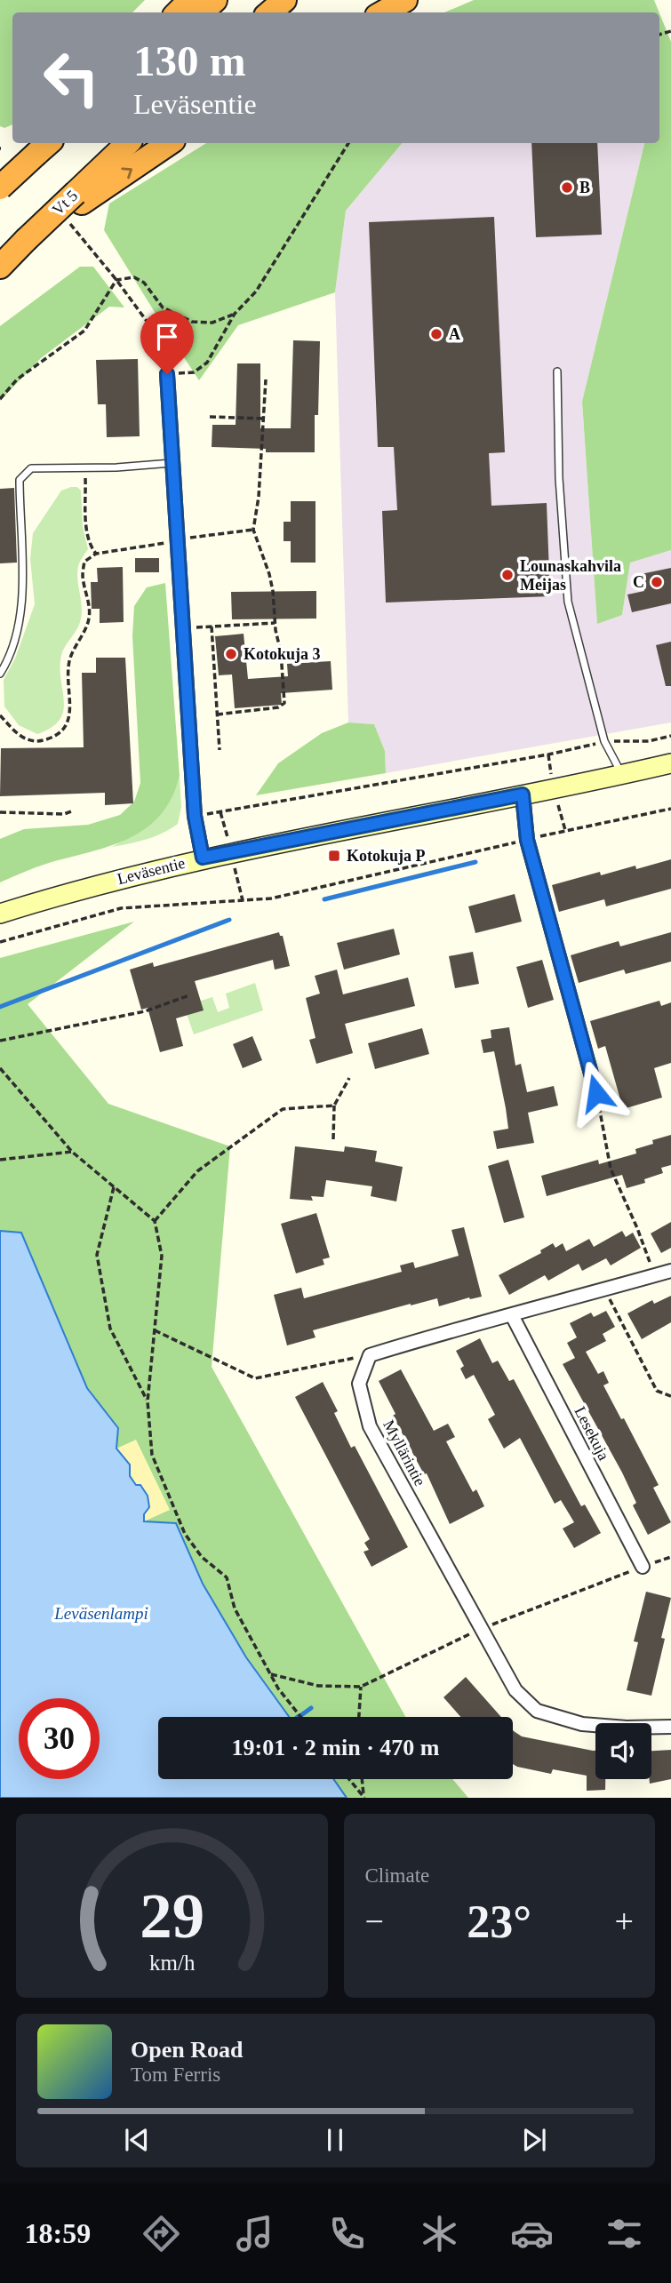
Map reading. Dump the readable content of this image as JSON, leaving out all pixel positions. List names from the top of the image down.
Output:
{
  "streets": {
    "highway": ["Vt 5"],
    "main road": ["Leväsentie"],
    "street": ["Lesekuja", "Myllärintie"]
  },
  "water": ["Leväsenlampi"],
  "places": {
    "other": [
      "B",
      "A",
      "Lounaskahvila Meijas",
      "C",
      "Kotokuja 3"
    ],
    "transit": ["Kotokuja P"]
  },
  "page": {
    "turn": ["130 m", "Leväsentie"],
    "limit": "30",
    "trip": "19:01 · 2 min · 470 m",
    "tile": "Climate",
    "heat": ["−", "23°", "+"],
    "song": ["Open Road", "Tom Ferris"],
    "tabs": "18:59",
    "gauge": ["29", "km/h"]
  }
}
